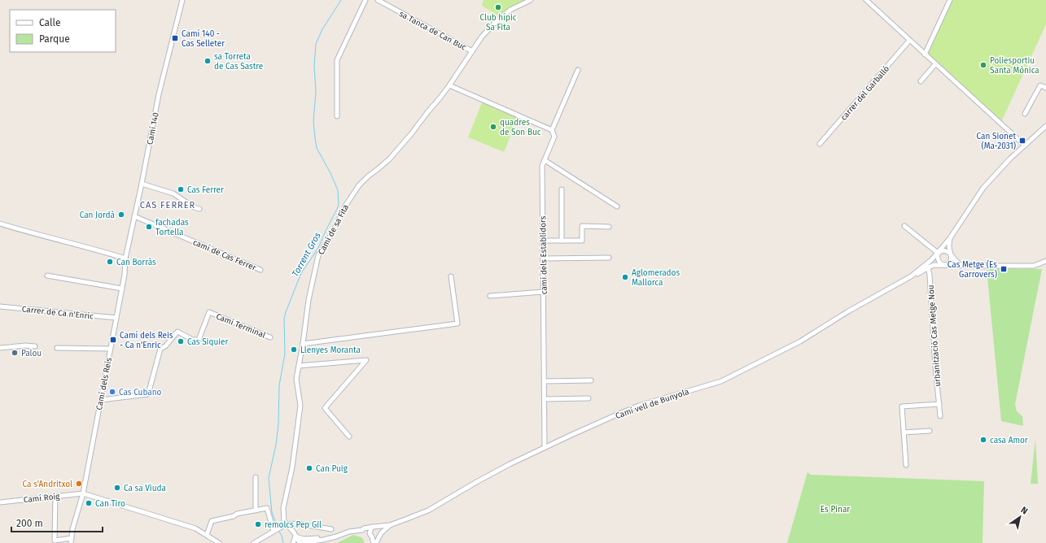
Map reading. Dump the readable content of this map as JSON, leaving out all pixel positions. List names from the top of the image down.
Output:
{
  "streets": {
    "street": [
      "sa Tanca de Can Buc",
      "carrer del Garballó",
      "Camí 140",
      "Camí de sa Fita",
      "camí de Cas Ferrer",
      "camí dels Establidors",
      "Carrer de Ca n'Enric",
      "Camí Terminal",
      "urbanització Cas Metge Nou",
      "Camí dels Reis",
      "Camí vell de Bunyola",
      "Camí Roig"
    ]
  },
  "crossings": [
    ["sa Tanca de Can Buc", "Camí de sa Fita"],
    ["Camí 140", "camí de Cas Ferrer"],
    ["Camí 140", "Camí dels Reis"],
    ["Camí de sa Fita", "Camí vell de Bunyola"],
    ["camí dels Establidors", "Camí vell de Bunyola"],
    ["Carrer de Ca n'Enric", "Camí dels Reis"],
    ["Camí Terminal", "Camí dels Reis"],
    ["Camí dels Reis", "Camí Roig"]
  ],
  "districts": ["CAS FERRER"],
  "water": ["Torrent Gros"],
  "parks": ["Es Pinar"],
  "places": {
    "other": [
      "Club hípic Sa Fita",
      "sa Torreta de Cas Sastre",
      "Poliesportiu Santa Mònica",
      "quadres de Son Buc",
      "Cas Ferrer",
      "Can Jordà",
      "fachadas Tortella",
      "Can Borràs",
      "Aglomerados Mallorca",
      "Cas Siquier",
      "Llenyes Moranta",
      "Palou",
      "Cas Cubano",
      "casa Amor",
      "Can Puig",
      "Ca s'Andritxol",
      "Ca sa Viuda",
      "Can Tiro",
      "remolcs Pep Gil"
    ],
    "transit": [
      "Camí 140 - Cas Selleter",
      "Can Sionet (Ma-2031)",
      "Cas Metge (Es Garrovers)",
      "Camí dels Reis - Ca n'Enric"
    ]
  },
  "legend": ["Calle", "Parque"],
  "scale_bar": "200 m",
  "north": "top right"
}
